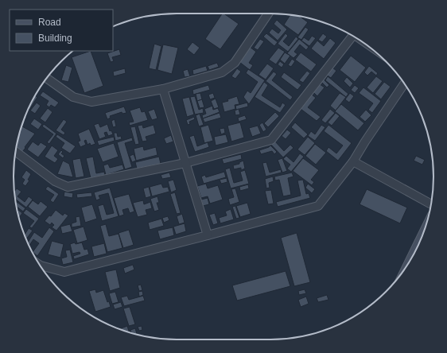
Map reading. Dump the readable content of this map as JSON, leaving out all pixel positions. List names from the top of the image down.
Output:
{
  "legend": ["Road", "Building"]
}
